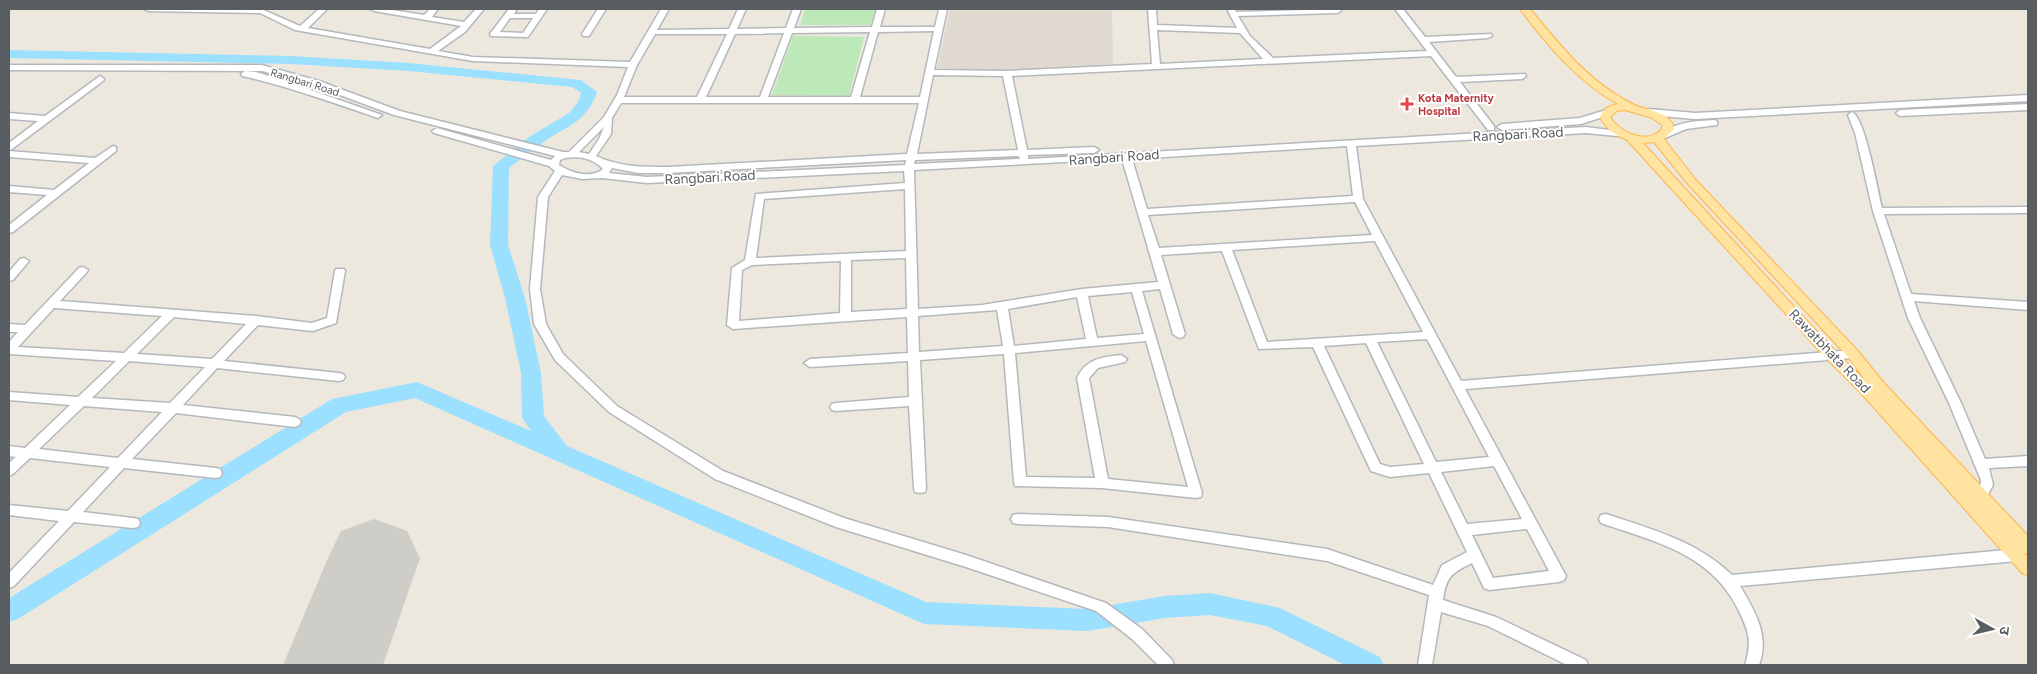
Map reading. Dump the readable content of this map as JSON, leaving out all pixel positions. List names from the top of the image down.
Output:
{
  "streets": {
    "main road": ["Rawatbhata Road"],
    "street": ["Rangbari Road"]
  },
  "crossings": [
    ["Rangbari Road", "Rawatbhata Road"]
  ],
  "places": {
    "health": ["Kota Maternity Hospital"]
  },
  "north": "right"
}
